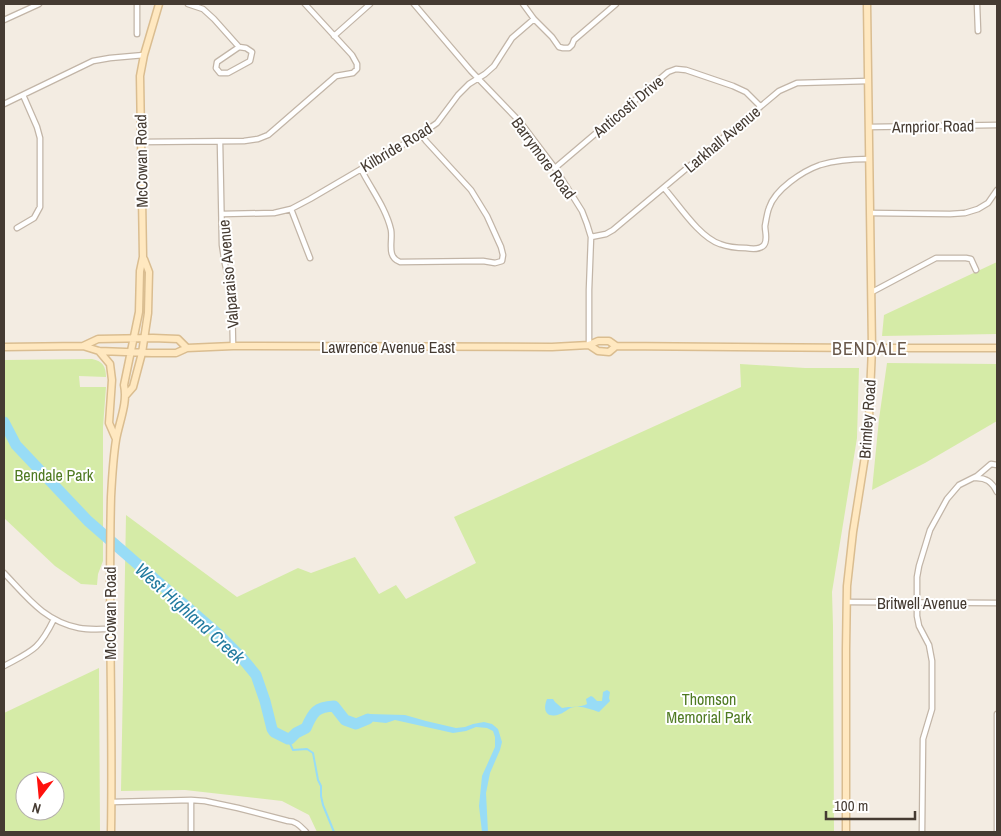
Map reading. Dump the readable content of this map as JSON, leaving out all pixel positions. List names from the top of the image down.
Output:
{
  "streets": {
    "main road": ["McCowan Road", "Lawrence Avenue East", "Brimley Road"],
    "street": [
      "Anticosti Drive",
      "Arnprior Road",
      "Larkhall Avenue",
      "Kilbride Road",
      "Barrymore Road",
      "Valparaiso Avenue",
      "Britwell Avenue"
    ]
  },
  "crossings": [
    ["Anticosti Drive", "Larkhall Avenue"],
    ["Anticosti Drive", "Barrymore Road"],
    ["Arnprior Road", "Brimley Road"],
    ["Larkhall Avenue", "Barrymore Road"],
    ["Larkhall Avenue", "Brimley Road"],
    ["Kilbride Road", "Barrymore Road"],
    ["Kilbride Road", "Valparaiso Avenue"],
    ["Barrymore Road", "Lawrence Avenue East"],
    ["McCowan Road", "Lawrence Avenue East"],
    ["Valparaiso Avenue", "Lawrence Avenue East"],
    ["Lawrence Avenue East", "Brimley Road"],
    ["Brimley Road", "Britwell Avenue"]
  ],
  "districts": ["BENDALE"],
  "water": ["West Highland Creek"],
  "parks": ["Bendale Park", "Thomson Memorial Park"],
  "scale_bar": "100 m",
  "north": "bottom"
}
